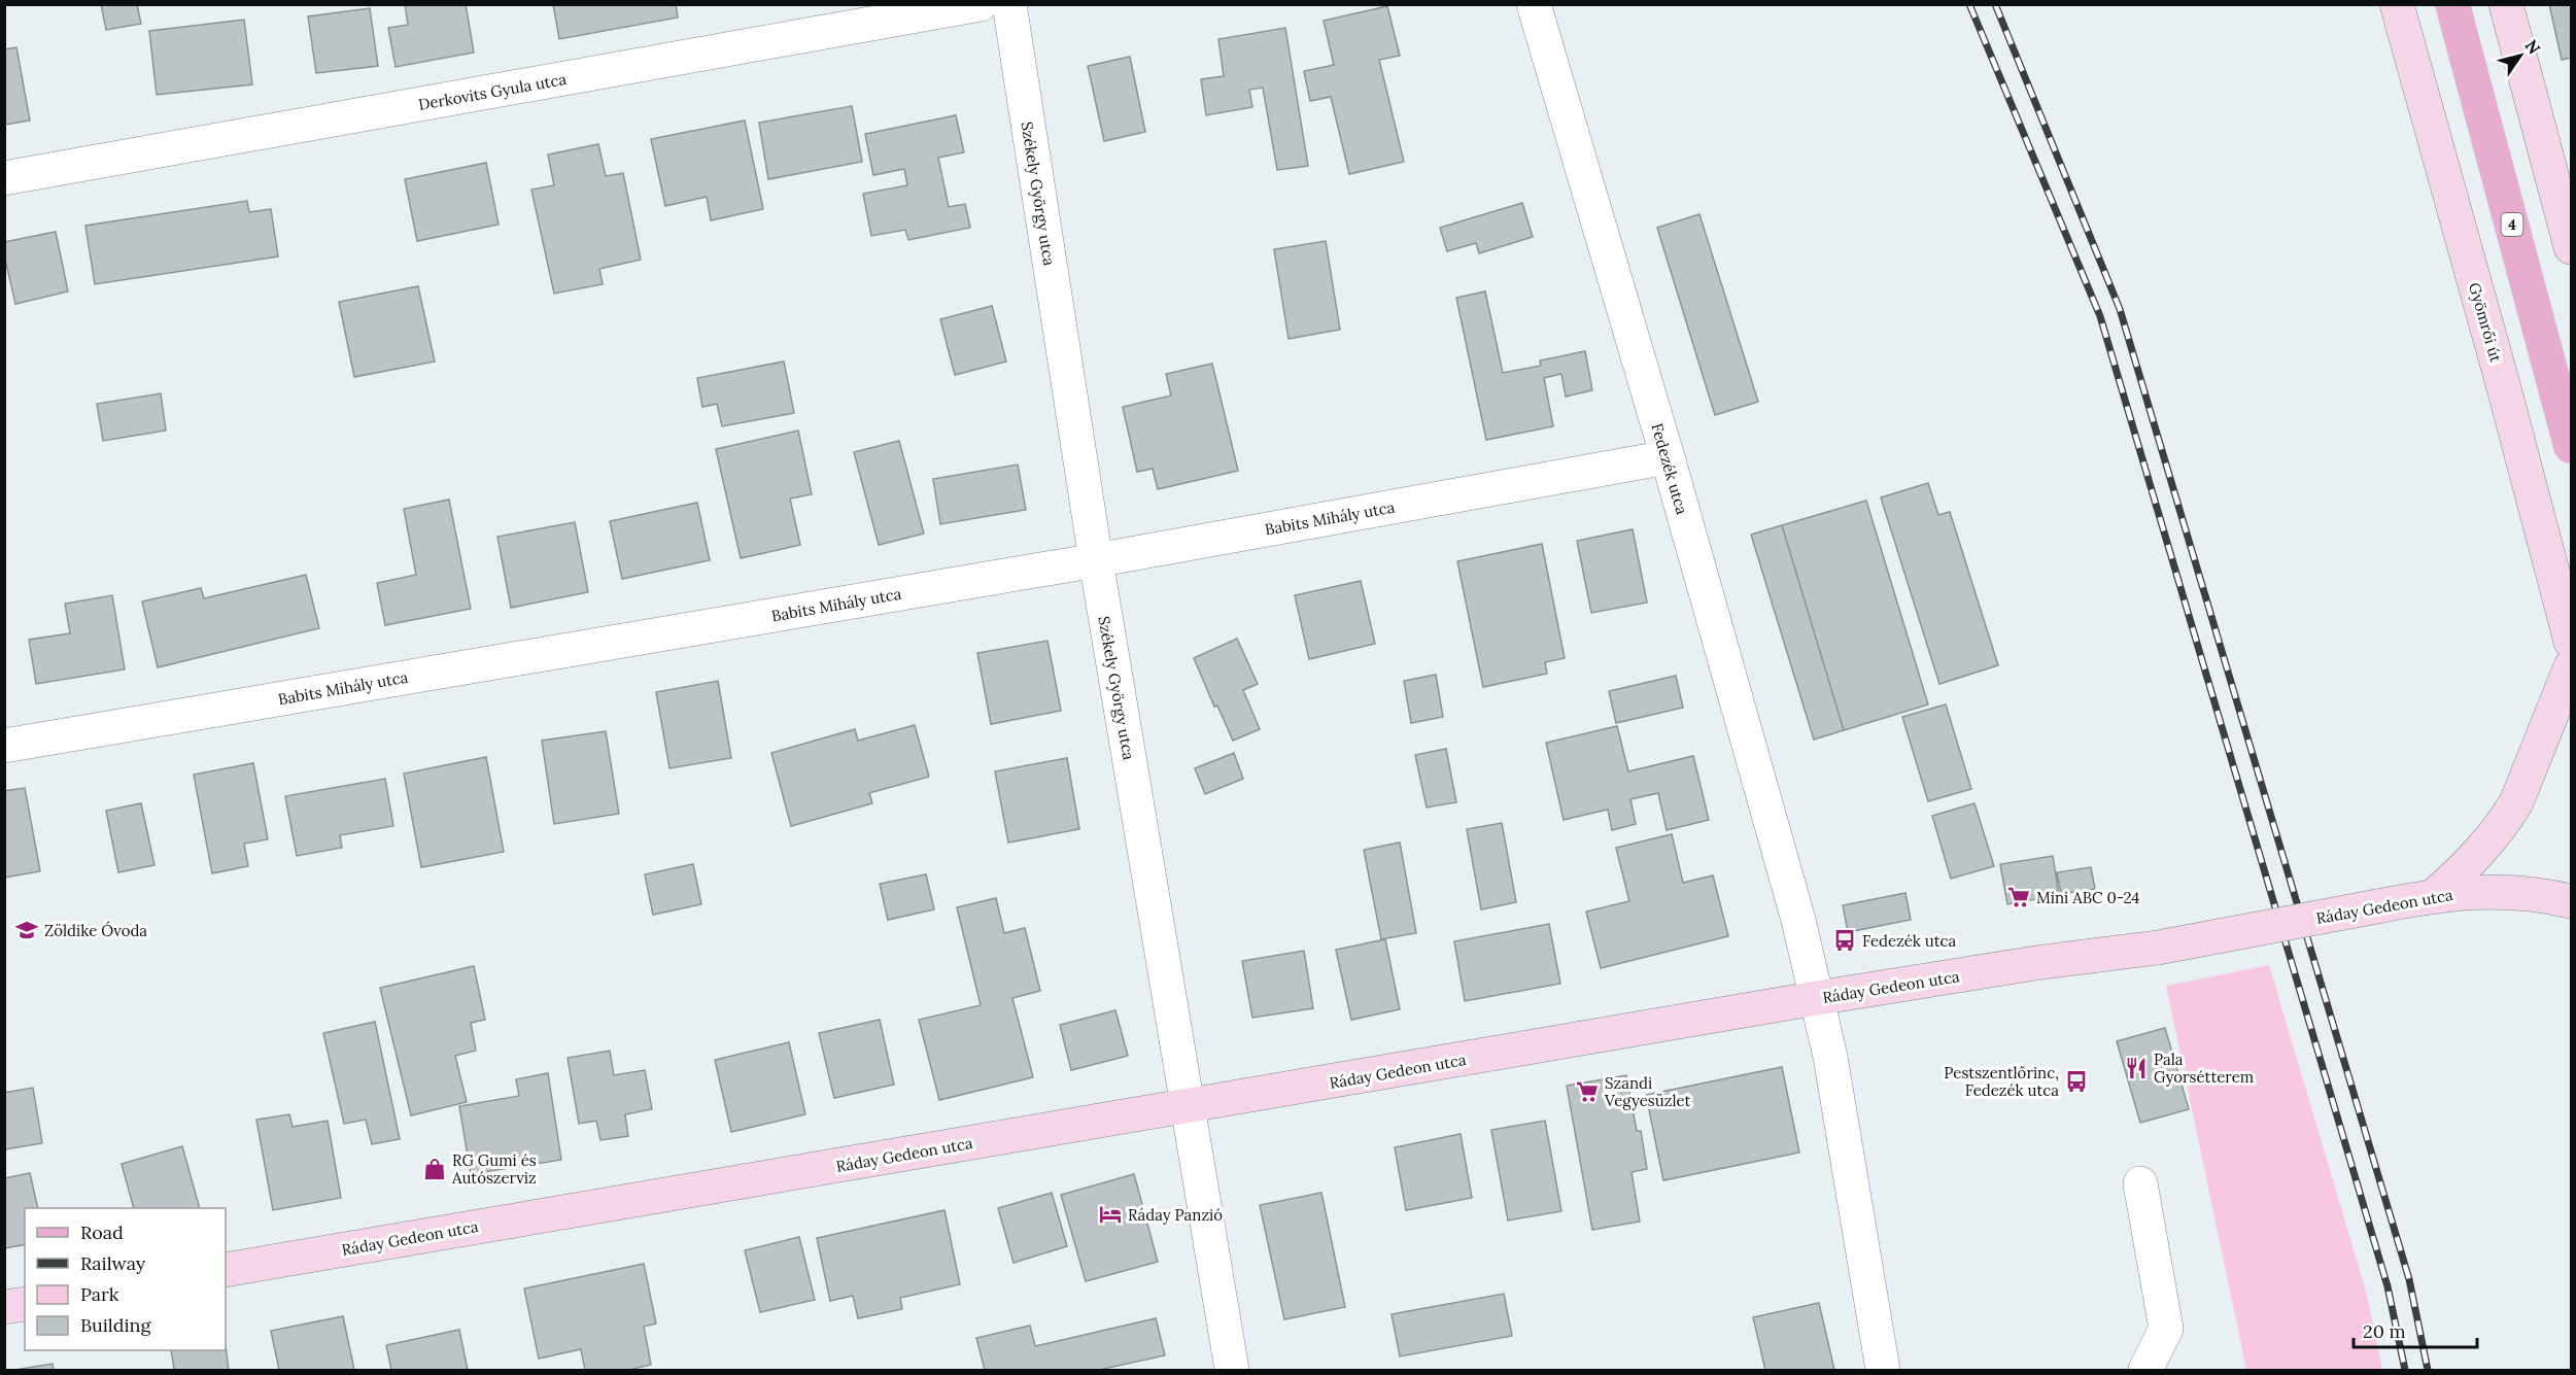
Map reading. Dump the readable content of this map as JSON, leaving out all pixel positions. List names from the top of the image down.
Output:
{
  "streets": {
    "main road": ["4", "Gyömrői út", "Ráday Gedeon utca"],
    "street": [
      "Derkovits Gyula utca",
      "Székely György utca",
      "Fedezék utca",
      "Babits Mihály utca"
    ]
  },
  "crossings": [
    ["Székely György utca", "Babits Mihály utca"],
    ["Székely György utca", "Ráday Gedeon utca"],
    ["Fedezék utca", "Babits Mihály utca"],
    ["Fedezék utca", "Ráday Gedeon utca"]
  ],
  "places": {
    "supermarket": ["Mini ABC 0-24", "Szandi Vegyesüzlet"],
    "school or university": ["Zöldike Óvoda"],
    "bus stop": ["Fedezék utca", "Pestszentlőrinc, Fedezék utca"],
    "restaurant": ["Pala Gyorsétterem"],
    "shop": ["RG Gumi és Autószerviz"],
    "hotel": ["Ráday Panzió"]
  },
  "legend": [
    "Road",
    "Railway",
    "Park",
    "Building"
  ],
  "scale_bar": "20 m",
  "north": "top right"
}
